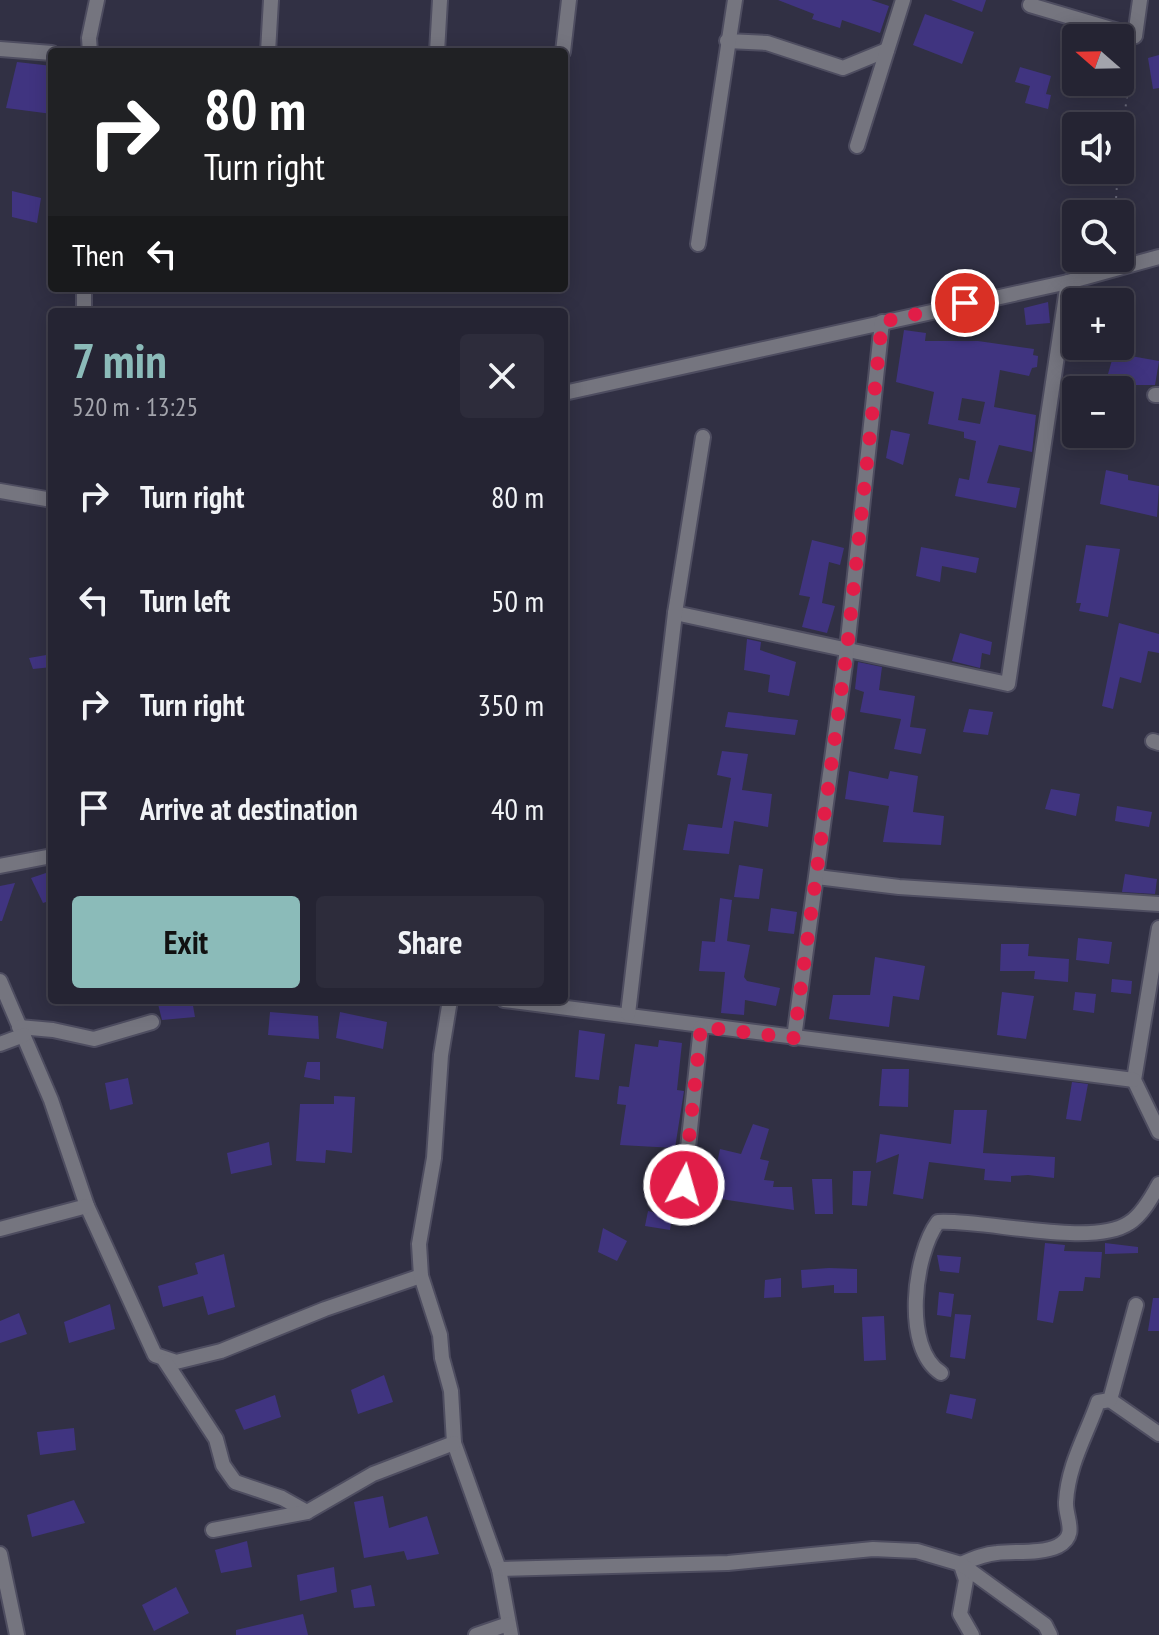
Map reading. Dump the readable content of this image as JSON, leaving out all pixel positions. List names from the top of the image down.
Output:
{
  "north": "left",
  "page": {
    "map_buttons": ["+", "−"],
    "turn": ["80 m", "Turn right"],
    "then": "Then",
    "heading": ["7 min", "520 m · 13:25"],
    "list": [
      {
        "name": "Turn right",
        "value": "80 m"
      },
      {
        "name": "Turn left",
        "value": "50 m"
      },
      {
        "name": "Turn right",
        "value": "350 m"
      },
      {
        "name": "Arrive at destination",
        "value": "40 m"
      }
    ],
    "buttons": ["Exit", "Share"]
  }
}
